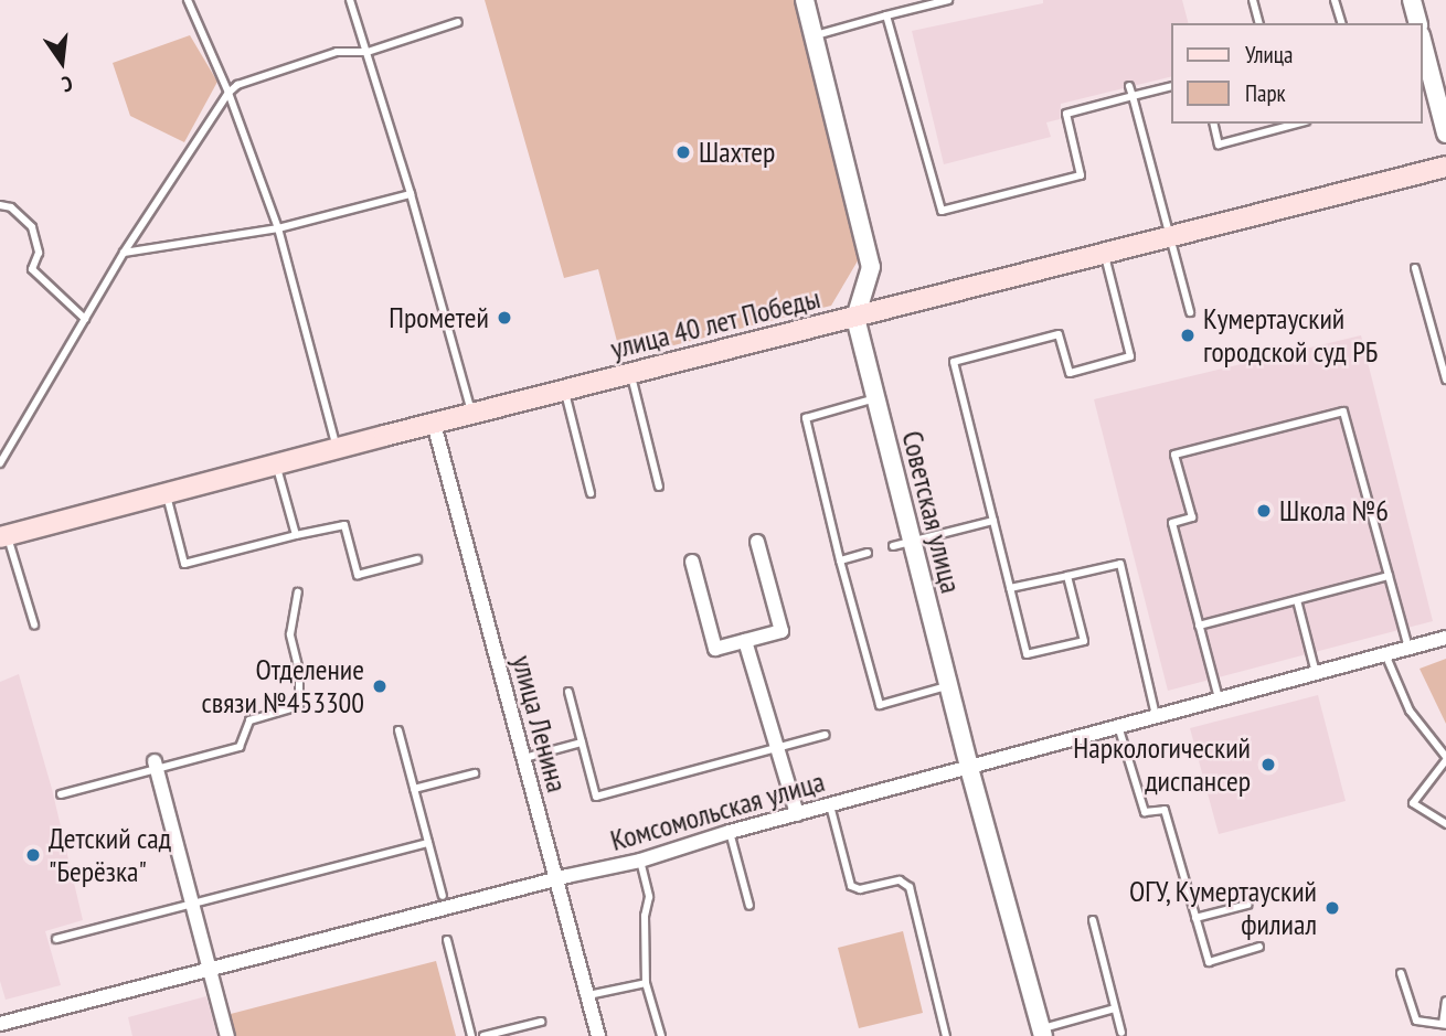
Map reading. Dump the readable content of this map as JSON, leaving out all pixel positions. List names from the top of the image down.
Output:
{
  "streets": {
    "main road": ["улица 40 лет Победы"],
    "street": ["Советская улица", "улица Ленина", "Комсомольская улица"]
  },
  "crossings": [
    ["улица 40 лет Победы", "Советская улица"],
    ["улица 40 лет Победы", "улица Ленина"],
    ["Советская улица", "Комсомольская улица"],
    ["улица Ленина", "Комсомольская улица"]
  ],
  "places": [
    "Шахтер",
    "Прометей",
    "Кумертауский городской суд РБ",
    "Школа №6",
    "Отделение связи №453300",
    "Наркологический диспансер",
    "Детский сад \"Берёзка\"",
    "ОГУ, Кумертауский филиал"
  ],
  "legend": ["Улица", "Парк"],
  "north": "bottom"
}
